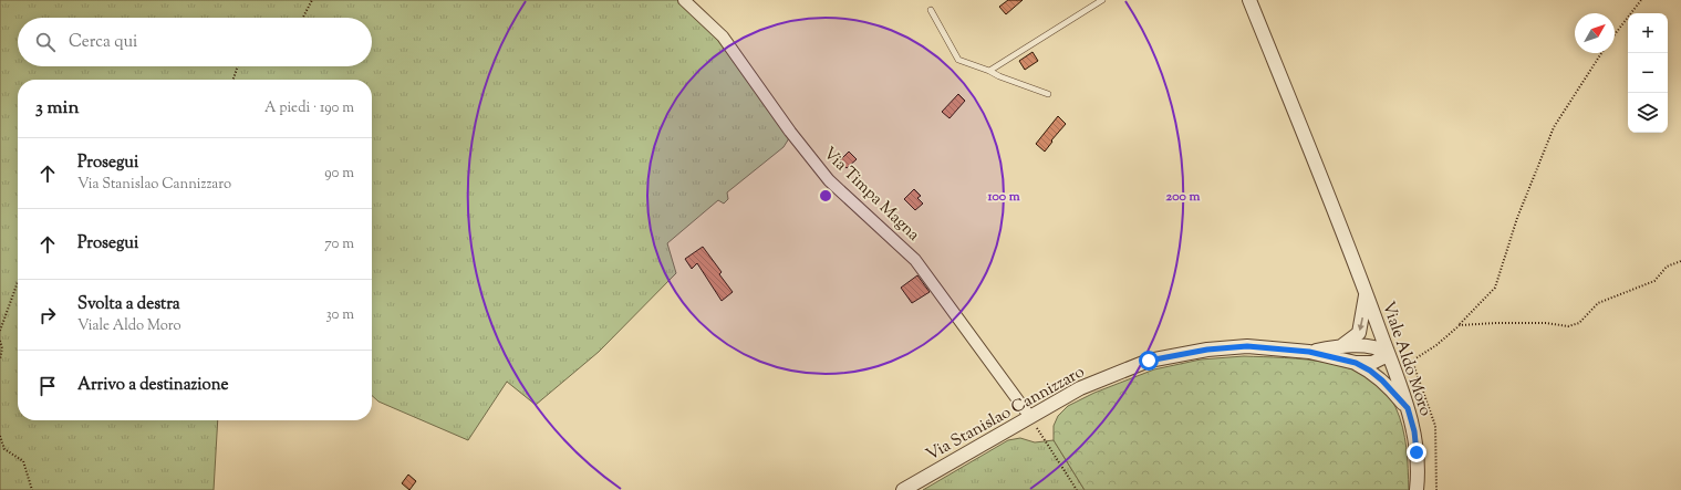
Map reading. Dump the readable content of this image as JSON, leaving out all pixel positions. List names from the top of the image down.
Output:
{
  "streets": {
    "street": ["Via Timpa Magna", "Viale Aldo Moro", "Via Stanislao Cannizzaro"]
  },
  "crossings": [
    ["Via Timpa Magna", "Via Stanislao Cannizzaro"]
  ],
  "north": "top right",
  "page": {
    "map_buttons": ["+", "−"],
    "search": "Cerca qui",
    "heading": ["3 min", "A piedi · 190 m"],
    "list": [
      ["Prosegui", "Via Stanislao Cannizzaro", "90 m"],
      ["Prosegui", "70 m"],
      ["Svolta a destra", "Viale Aldo Moro", "30 m"],
      "Arrivo a destinazione"
    ]
  },
  "rings": ["100 m", "200 m"]
}
